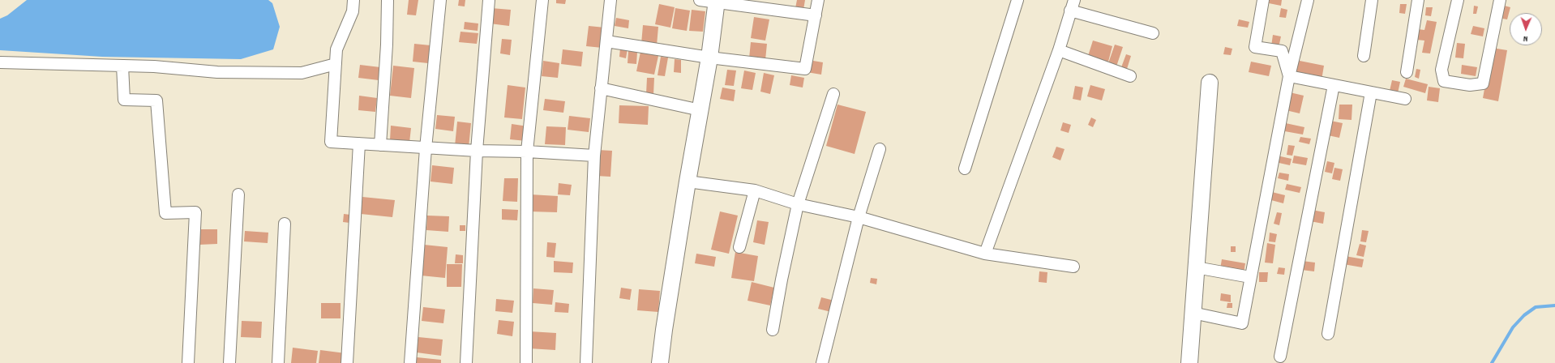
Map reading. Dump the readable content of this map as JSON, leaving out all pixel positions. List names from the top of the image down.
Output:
{
  "north": "bottom"
}
